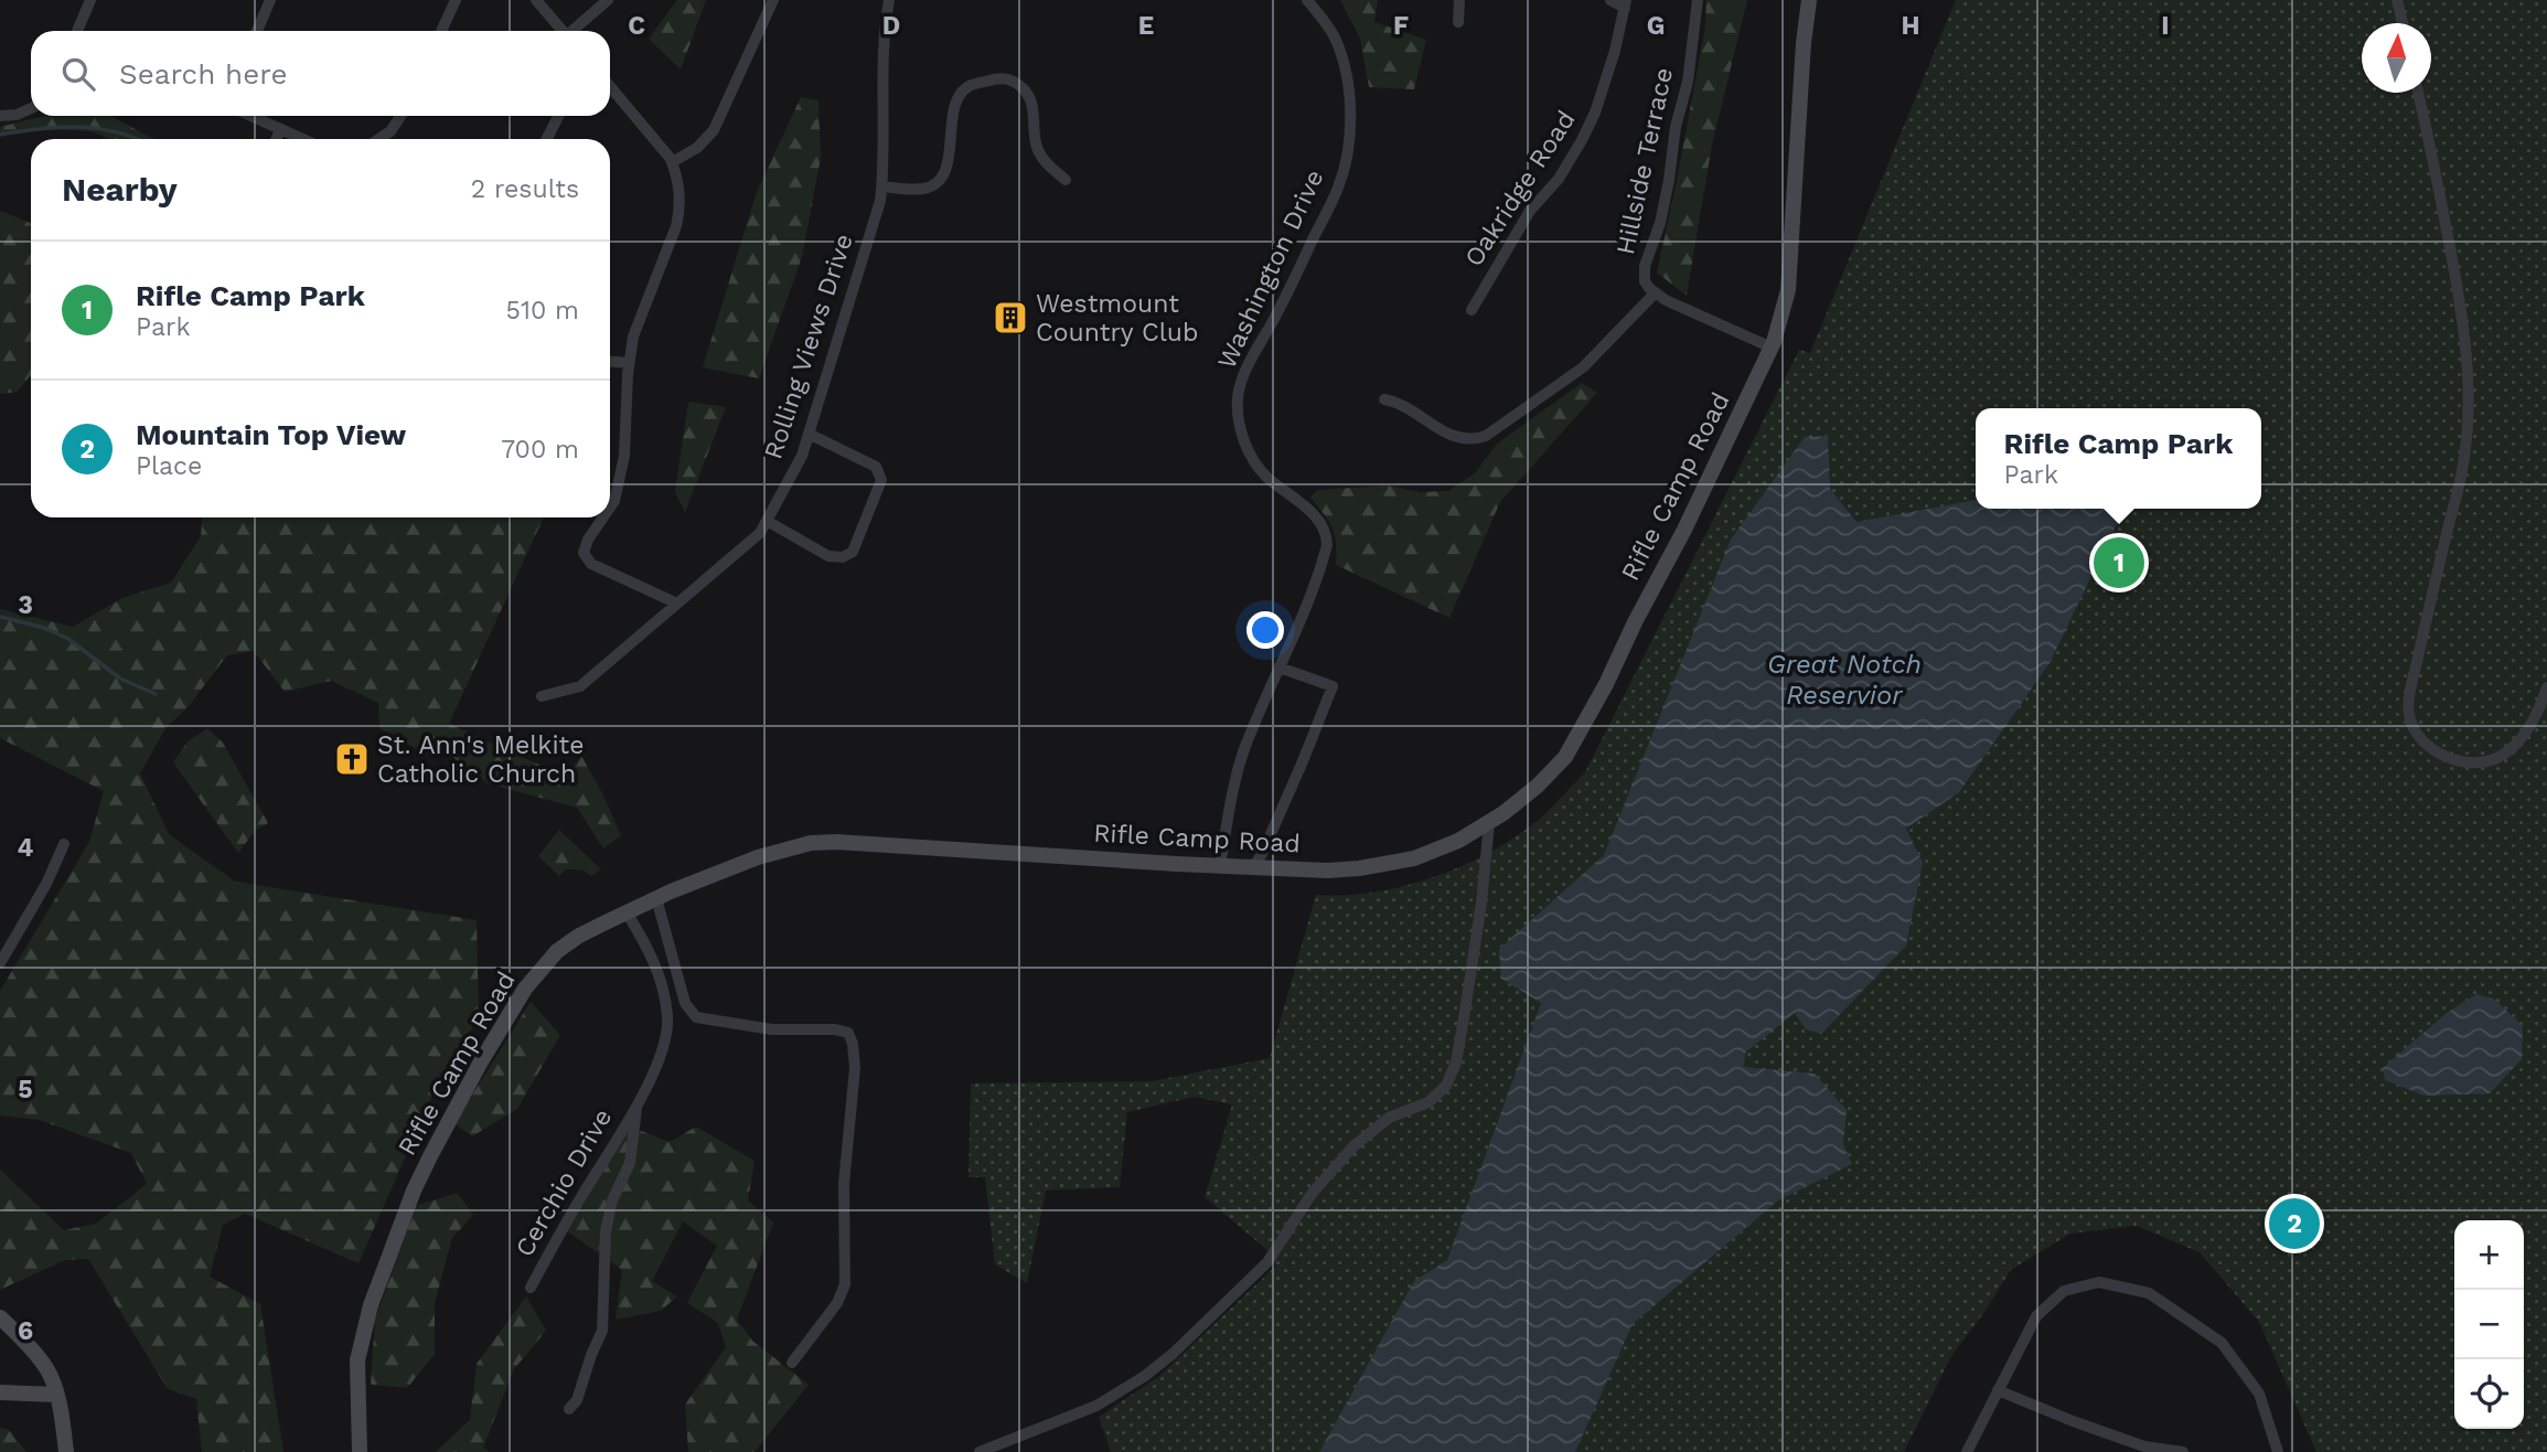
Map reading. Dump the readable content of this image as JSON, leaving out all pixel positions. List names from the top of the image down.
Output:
{
  "streets": {
    "street": [
      "Hillside Terrace",
      "Oakridge Road",
      "Washington Drive",
      "Rolling Views Drive",
      "Rifle Camp Road",
      "Cerchio Drive"
    ]
  },
  "crossings": [
    ["Washington Drive", "Rifle Camp Road"],
    ["Rifle Camp Road", "Cerchio Drive"]
  ],
  "water": ["Great Notch Reservior"],
  "places": {
    "building": ["Westmount Country Club"],
    "church": ["St. Ann's Melkite Catholic Church"]
  },
  "north": "top",
  "page": {
    "search": "Search here",
    "heading": ["Nearby", "2 results"],
    "list": [
      {
        "mark": "1",
        "name": "Rifle Camp Park",
        "note": "Park",
        "value": "510 m"
      },
      {
        "mark": "2",
        "name": "Mountain Top View",
        "note": "Place",
        "value": "700 m"
      }
    ],
    "popup": ["Rifle Camp Park", "Park"],
    "pins": ["1", "2"],
    "map_buttons": ["+", "−"]
  },
  "grid": {
    "columns": [
      "C",
      "D",
      "E",
      "F",
      "G",
      "H",
      "I"
    ],
    "rows": [
      "3",
      "4",
      "5",
      "6"
    ]
  }
}
